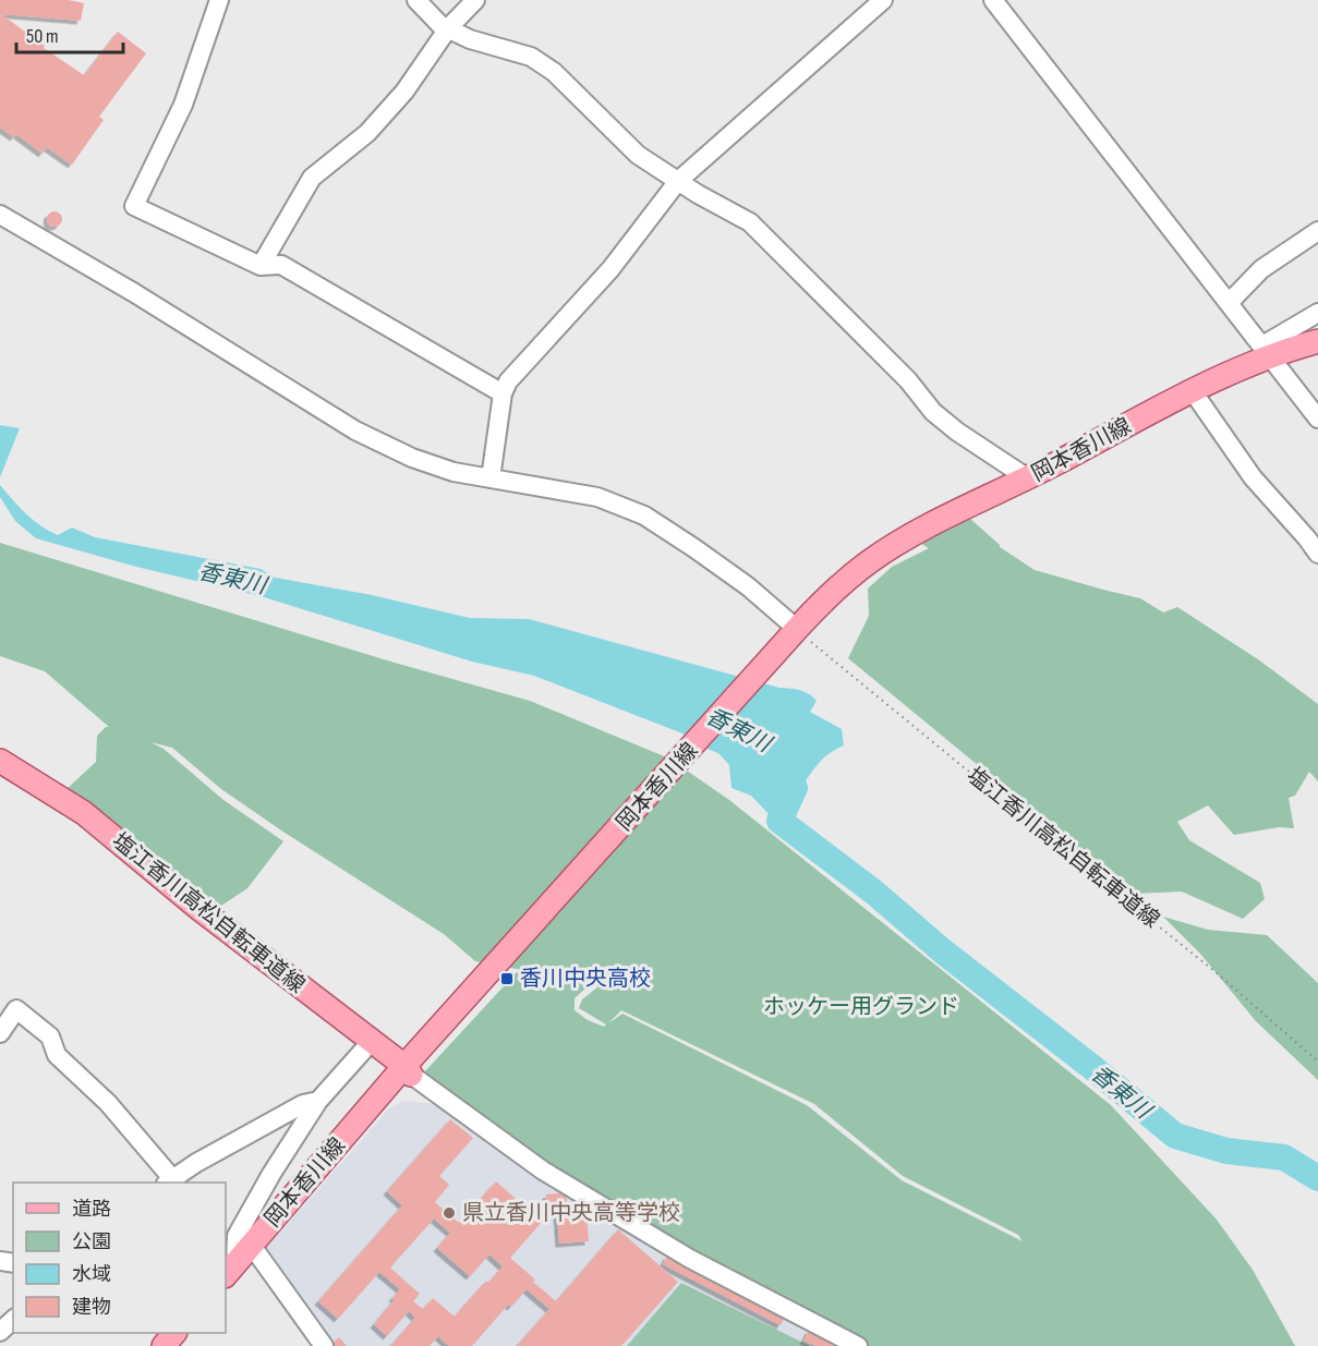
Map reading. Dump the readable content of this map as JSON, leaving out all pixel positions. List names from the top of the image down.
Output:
{
  "streets": {
    "main road": ["岡本香川線", "塩江香川高松自転車道線"]
  },
  "crossings": [
    ["岡本香川線", "塩江香川高松自転車道線"]
  ],
  "water": ["香東川"],
  "parks": ["ホッケー用グランド"],
  "places": {
    "transit": ["香川中央高校"],
    "other": ["県立香川中央高等学校"]
  },
  "legend": [
    "道路",
    "公園",
    "水域",
    "建物"
  ],
  "scale_bar": "50 m"
}
